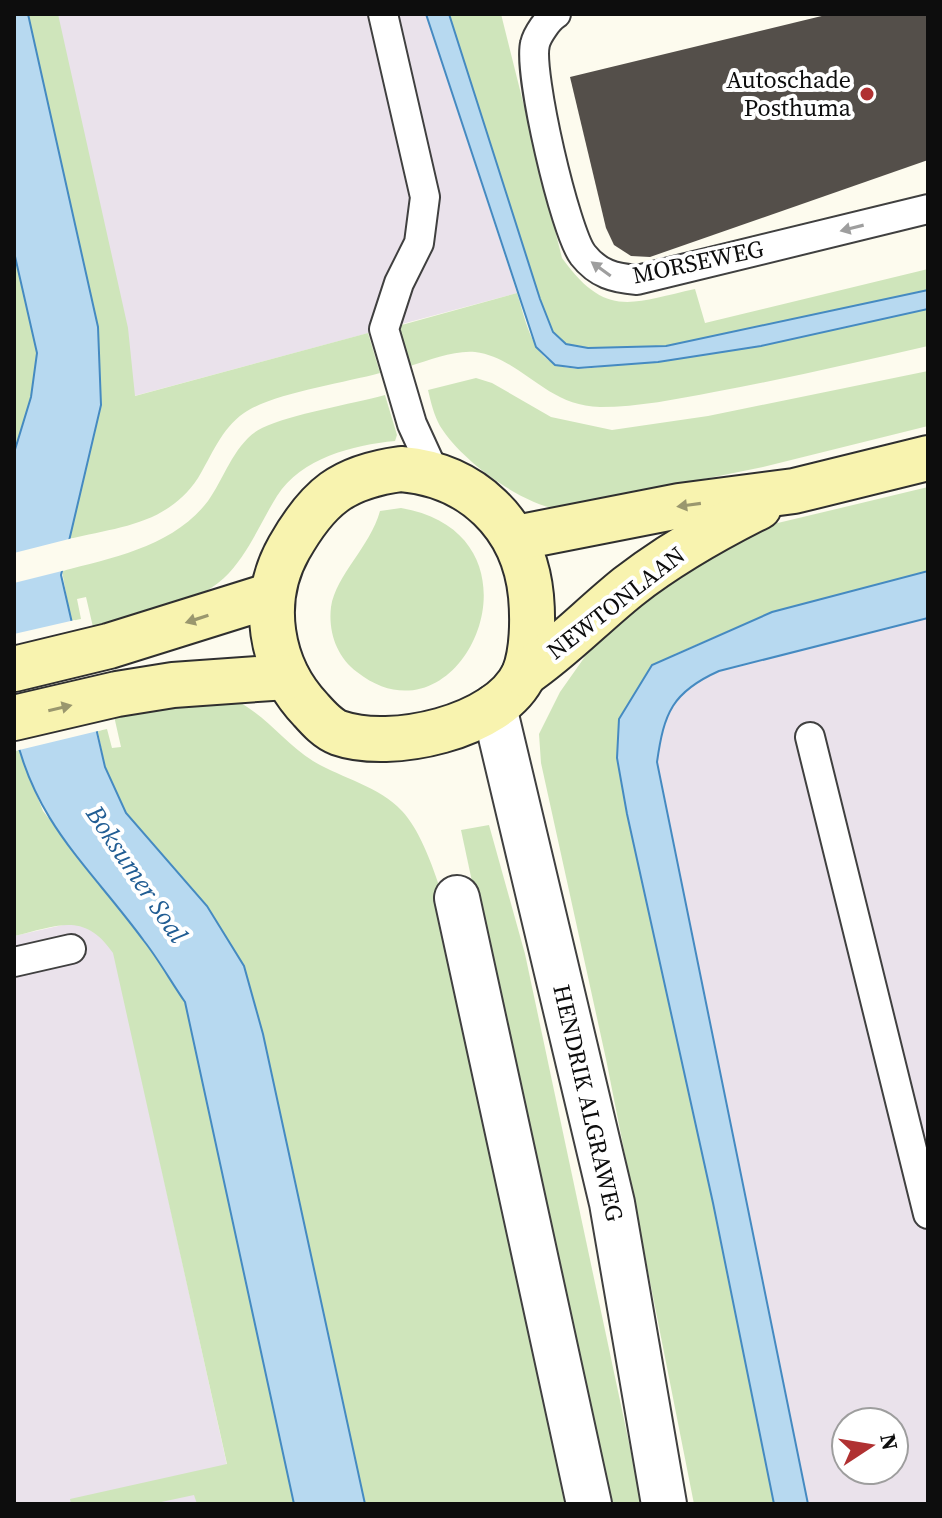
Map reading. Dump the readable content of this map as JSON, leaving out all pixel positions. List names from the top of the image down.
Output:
{
  "streets": {
    "street": ["NEWTONLAAN", "HENDRIK ALGRAWEG"],
    "lane": ["MORSEWEG"]
  },
  "crossings": [
    ["NEWTONLAAN", "HENDRIK ALGRAWEG"]
  ],
  "water": ["Boksumer Soal"],
  "places": ["Autoschade Posthuma"],
  "north": "right"
}
